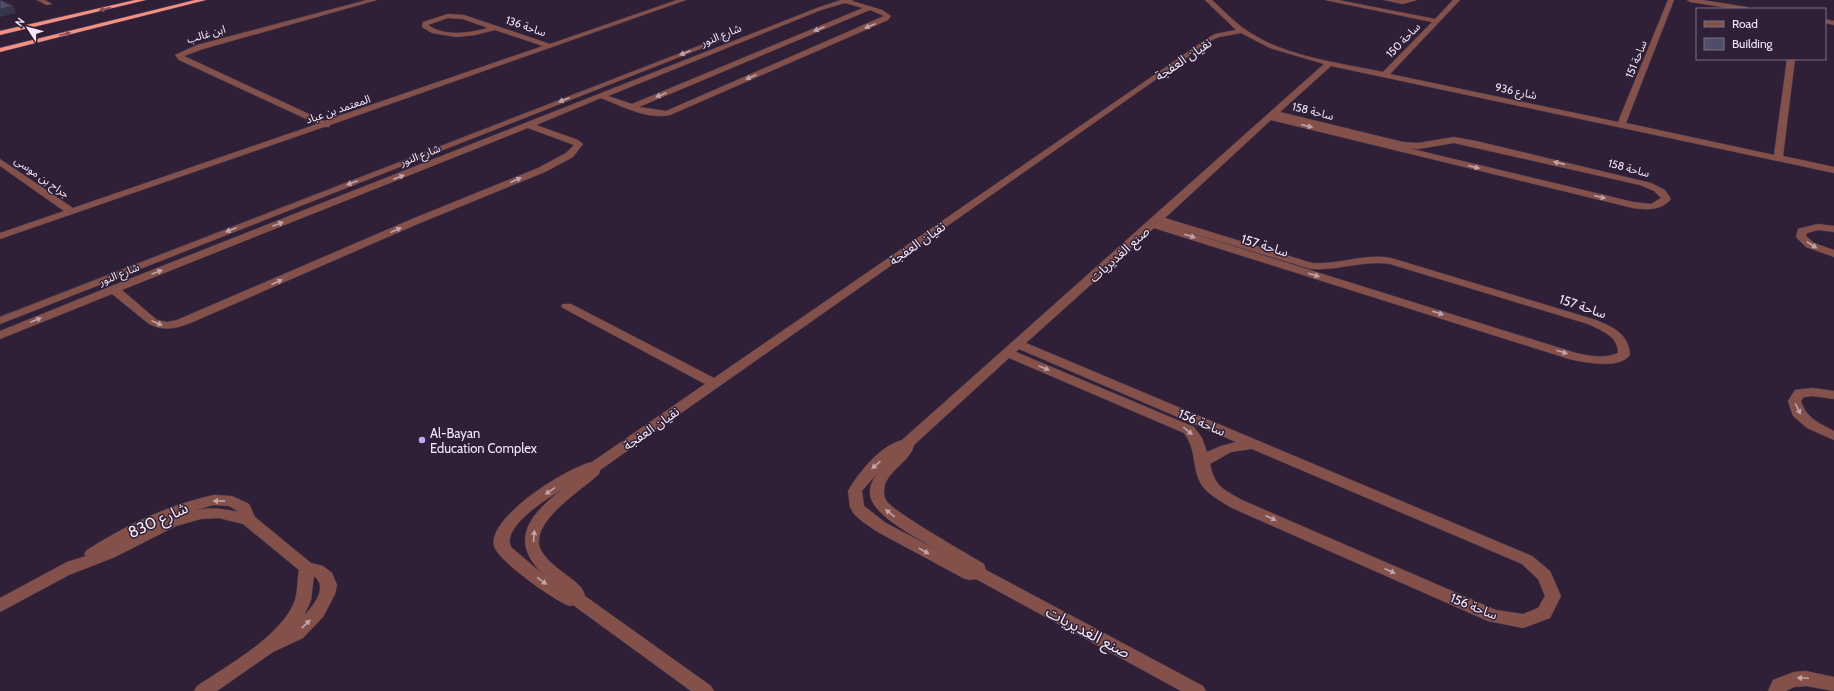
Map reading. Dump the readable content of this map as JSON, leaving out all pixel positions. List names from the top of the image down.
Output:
{
  "streets": {
    "street": [
      "ساحة 136",
      "ابن غالب",
      "شارع النور",
      "ساحة 150",
      "نقيان العفجة",
      "ساحة 151",
      "شارع 936",
      "المعتمد بن عباد",
      "ساحة 158",
      "جراح بن موسى",
      "ساحة 157",
      "صنع الغديريات",
      "ساحة 156",
      "شارع 830"
    ]
  },
  "crossings": [
    ["ساحة 136", "المعتمد بن عباد"],
    ["ابن غالب", "المعتمد بن عباد"],
    ["ساحة 150", "شارع 936"],
    ["نقيان العفجة", "شارع 936"],
    ["ساحة 151", "شارع 936"],
    ["شارع 936", "صنع الغديريات"],
    ["المعتمد بن عباد", "جراح بن موسى"],
    ["ساحة 158", "صنع الغديريات"],
    ["ساحة 157", "صنع الغديريات"],
    ["صنع الغديريات", "ساحة 156"]
  ],
  "places": ["Al-Bayan Education Complex"],
  "legend": ["Road", "Building"],
  "north": "top left"
}
